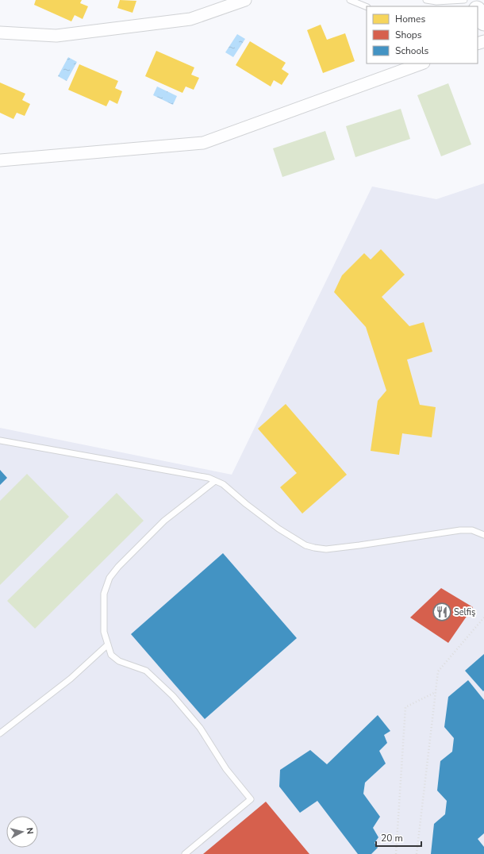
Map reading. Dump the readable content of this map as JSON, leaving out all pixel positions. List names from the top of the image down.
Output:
{
  "places": {
    "restaurant": ["Selfiş"]
  },
  "legend": ["Homes", "Shops", "Schools"],
  "scale_bar": "20 m",
  "north": "right"
}
